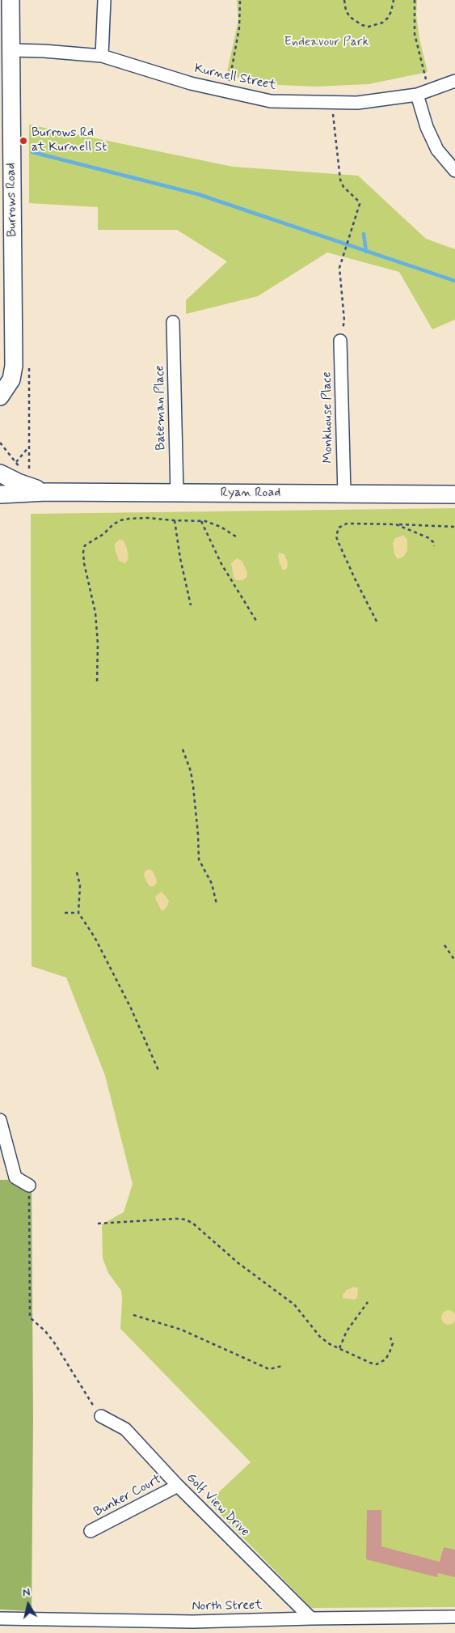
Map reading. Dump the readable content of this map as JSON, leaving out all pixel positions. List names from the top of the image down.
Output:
{
  "streets": {
    "street": [
      "Kurnell Street",
      "Burrows Road",
      "Bateman Place",
      "Monkhouse Place",
      "Ryan Road",
      "Bunker Court",
      "Golf View Drive",
      "North Street"
    ]
  },
  "crossings": [
    ["Kurnell Street", "Burrows Road"],
    ["Bateman Place", "Ryan Road"],
    ["Monkhouse Place", "Ryan Road"],
    ["Bunker Court", "Golf View Drive"],
    ["Golf View Drive", "North Street"]
  ],
  "parks": ["Endeavour Park"],
  "places": ["Burrows Rd at Kurnell St"],
  "north": "top"
}
